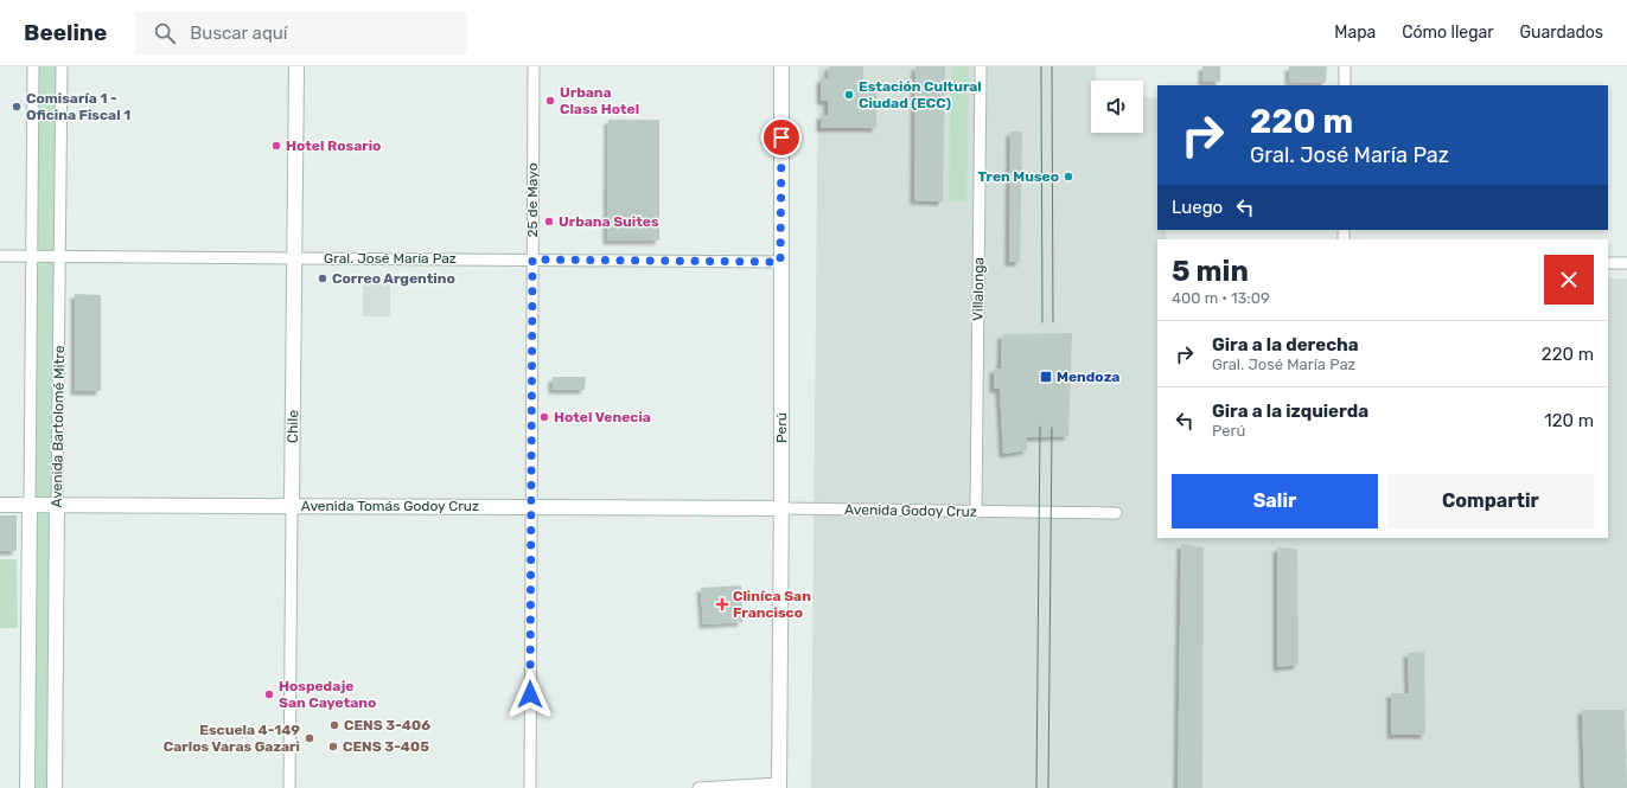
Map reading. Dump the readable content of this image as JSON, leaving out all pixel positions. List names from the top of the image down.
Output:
{
  "streets": {
    "main road": [
      "Avenida Bartolomé Mitre",
      "Chile",
      "Perú",
      "Avenida Tomás Godoy Cruz"
    ],
    "street": [
      "25 de Mayo",
      "Gral. José María Paz",
      "Villalonga",
      "Avenida Godoy Cruz"
    ]
  },
  "crossings": [
    ["25 de Mayo", "Gral. José María Paz"],
    ["25 de Mayo", "Avenida Tomás Godoy Cruz"],
    ["Gral. José María Paz", "Avenida Bartolomé Mitre"],
    ["Gral. José María Paz", "Chile"],
    ["Gral. José María Paz", "Perú"],
    ["Villalonga", "Avenida Godoy Cruz"],
    ["Avenida Bartolomé Mitre", "Avenida Tomás Godoy Cruz"],
    ["Chile", "Avenida Tomás Godoy Cruz"],
    ["Perú", "Avenida Tomás Godoy Cruz"],
    ["Perú", "Avenida Godoy Cruz"],
    ["Avenida Tomás Godoy Cruz", "Avenida Godoy Cruz"]
  ],
  "places": {
    "other": [
      "Estación Cultural Ciudad (ECC)",
      "Urbana Class Hotel",
      "Comisaría 1 - Oficina Fiscal 1",
      "Hotel Rosario",
      "Tren Museo",
      "Urbana Suites",
      "Correo Argentino",
      "Hotel Venecia",
      "Hospedaje San Cayetano",
      "CENS 3-406",
      "Escuela 4-149 Carlos Varas Gazari",
      "CENS 3-405"
    ],
    "transit": ["Mendoza"],
    "health": ["Cliníca San Francisco"]
  },
  "page": {
    "header": "Beeline",
    "search": "Buscar aquí",
    "nav": ["Mapa", "Cómo llegar", "Guardados"],
    "turn": ["220 m", "Gral. José María Paz"],
    "then": "Luego",
    "heading": ["5 min", "400 m · 13:09"],
    "list": [
      {
        "name": "Gira a la derecha",
        "note": "Gral. José María Paz",
        "value": "220 m"
      },
      {
        "name": "Gira a la izquierda",
        "note": "Perú",
        "value": "120 m"
      }
    ],
    "buttons": ["Salir", "Compartir"]
  }
}
